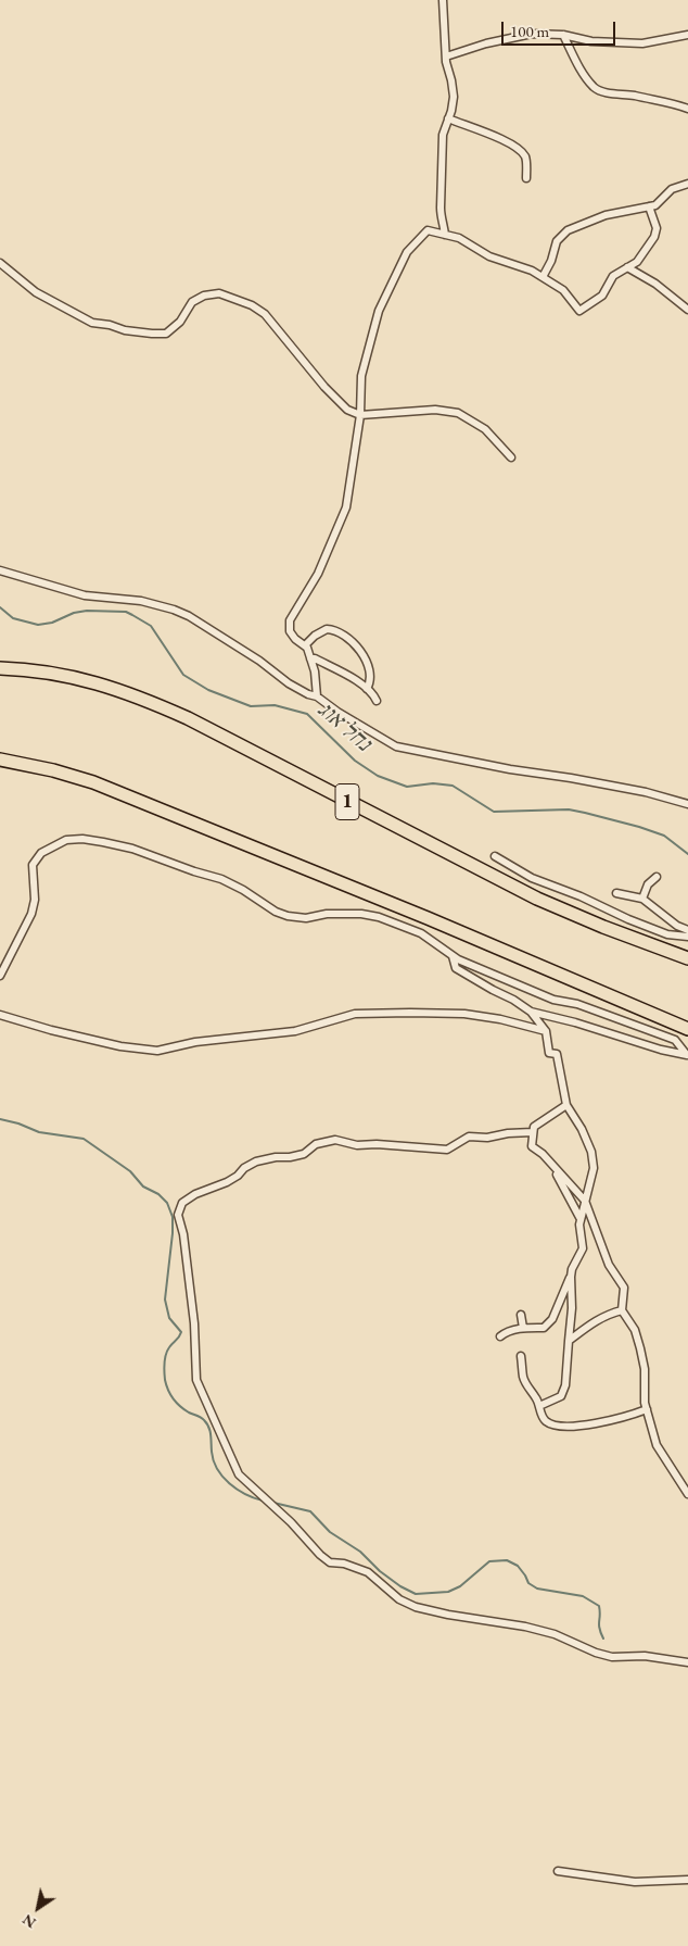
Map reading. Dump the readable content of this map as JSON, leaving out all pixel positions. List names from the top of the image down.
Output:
{
  "streets": {
    "highway": ["1"]
  },
  "water": ["נחל אוג"],
  "scale_bar": "100 m",
  "north": "bottom left"
}
